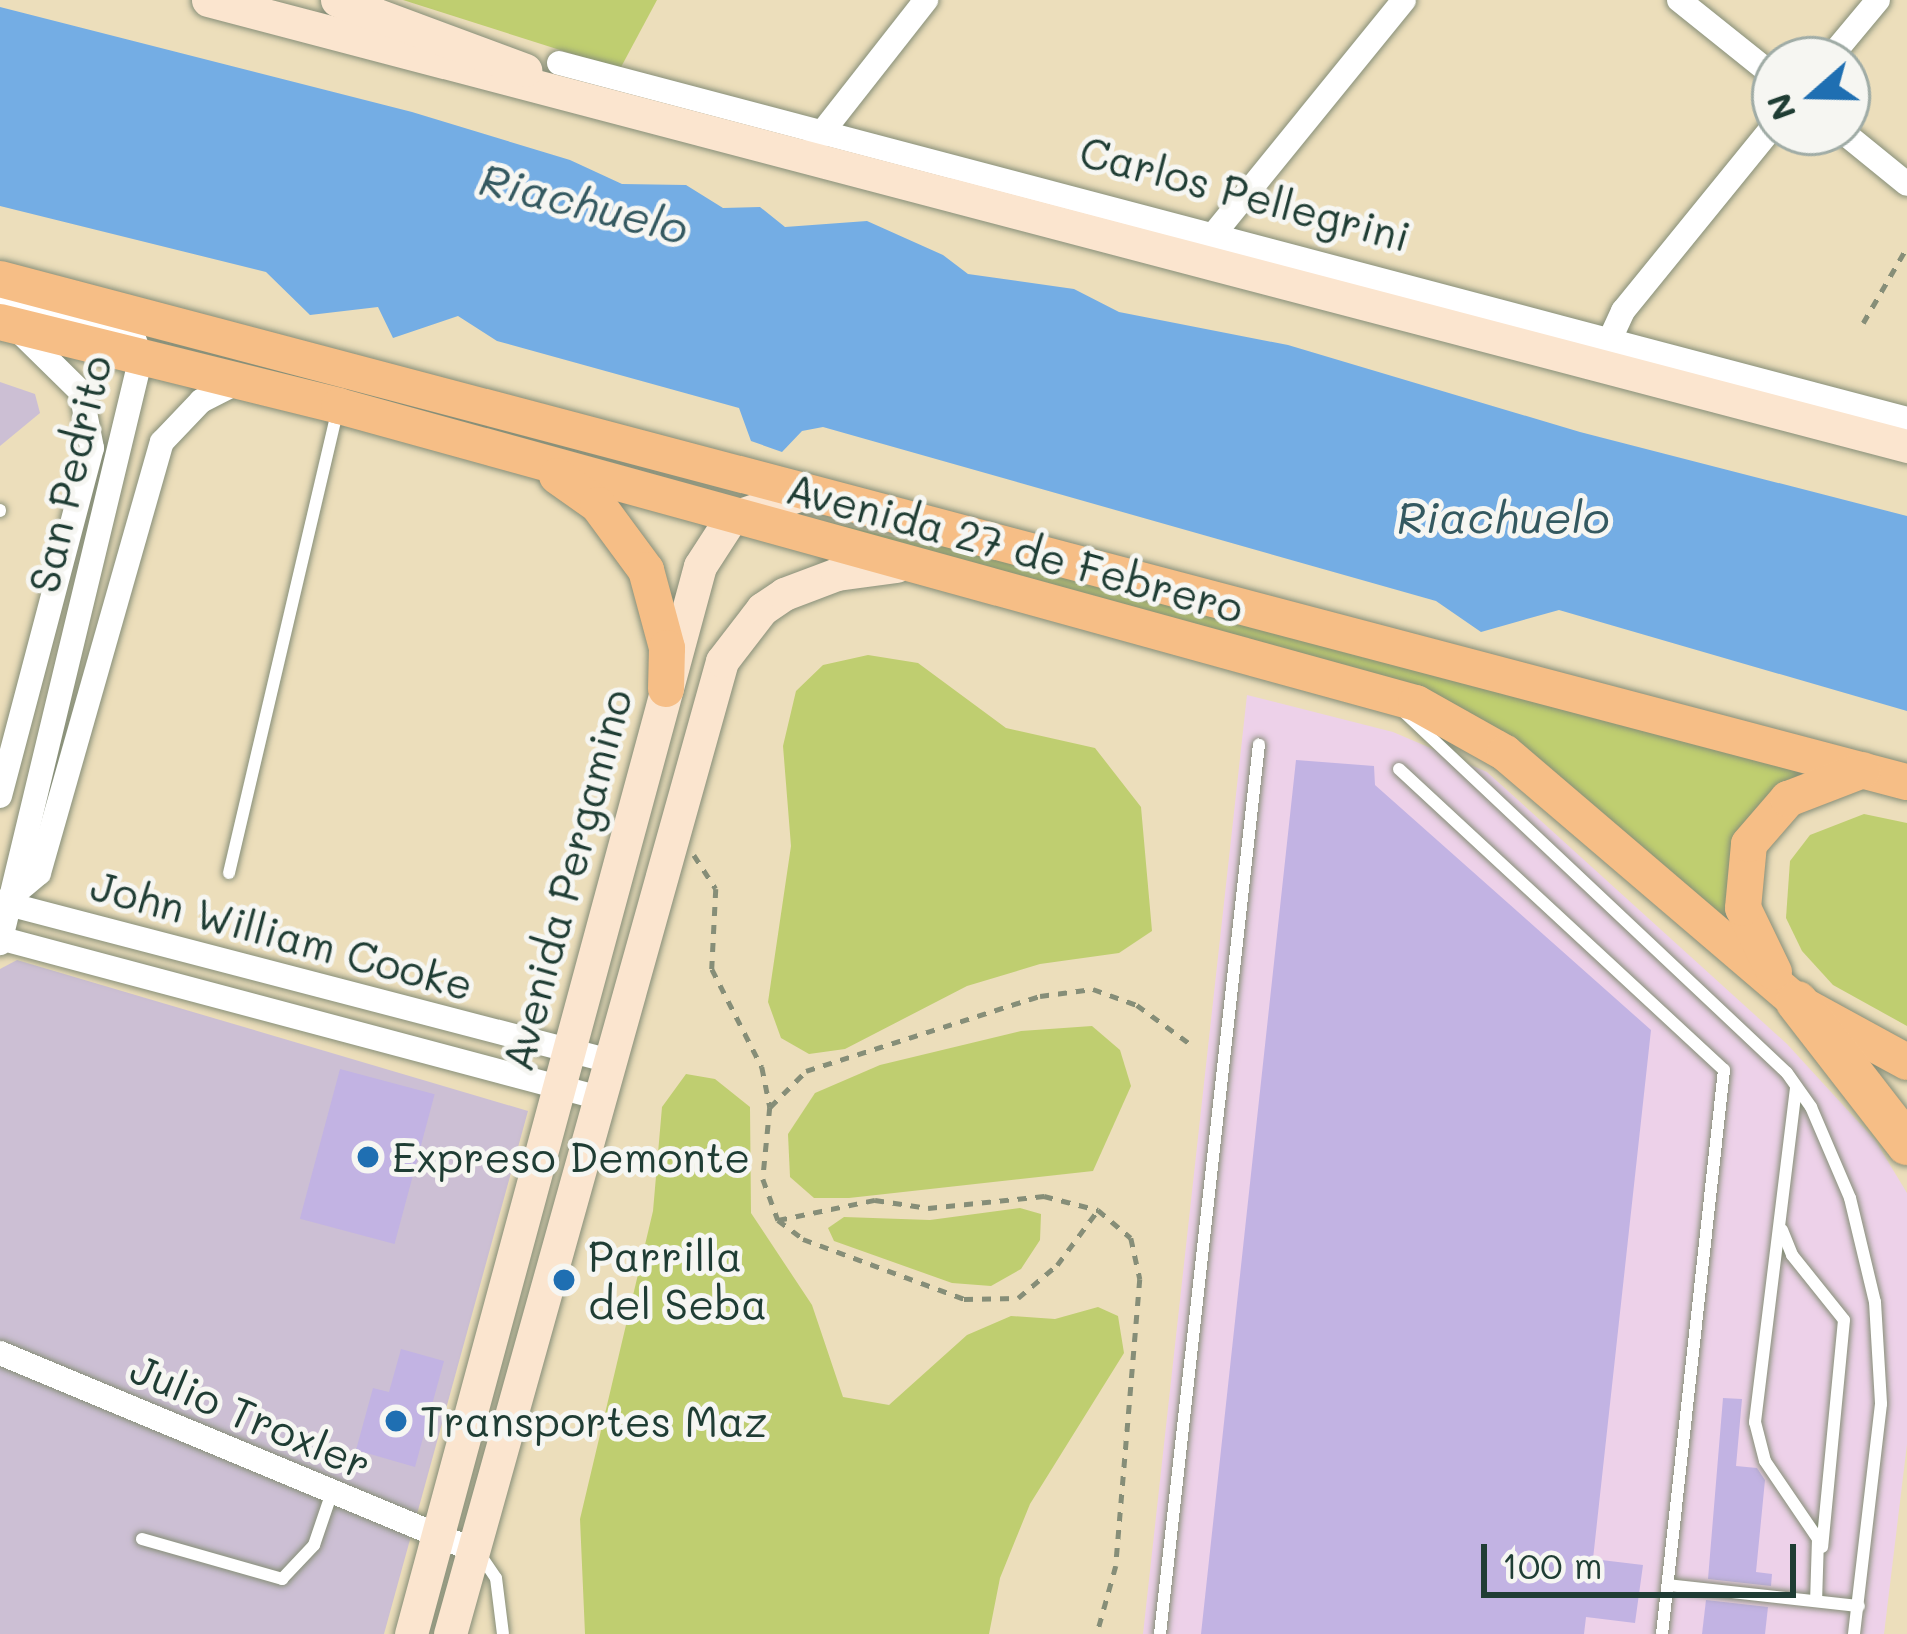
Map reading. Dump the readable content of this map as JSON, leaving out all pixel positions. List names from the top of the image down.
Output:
{
  "streets": {
    "main road": ["Carlos Pellegrini", "Avenida 27 de Febrero", "Avenida Pergamino"],
    "street": ["San Pedrito", "John William Cooke", "Julio Troxler"]
  },
  "crossings": [
    ["San Pedrito", "Avenida 27 de Febrero"],
    ["San Pedrito", "John William Cooke"],
    ["Avenida 27 de Febrero", "Avenida Pergamino"],
    ["Avenida Pergamino", "John William Cooke"],
    ["Avenida Pergamino", "Julio Troxler"]
  ],
  "water": ["Riachuelo"],
  "places": ["Expreso Demonte", "Parrilla del Seba", "Transportes Maz"],
  "scale_bar": "100 m",
  "north": "left"
}
